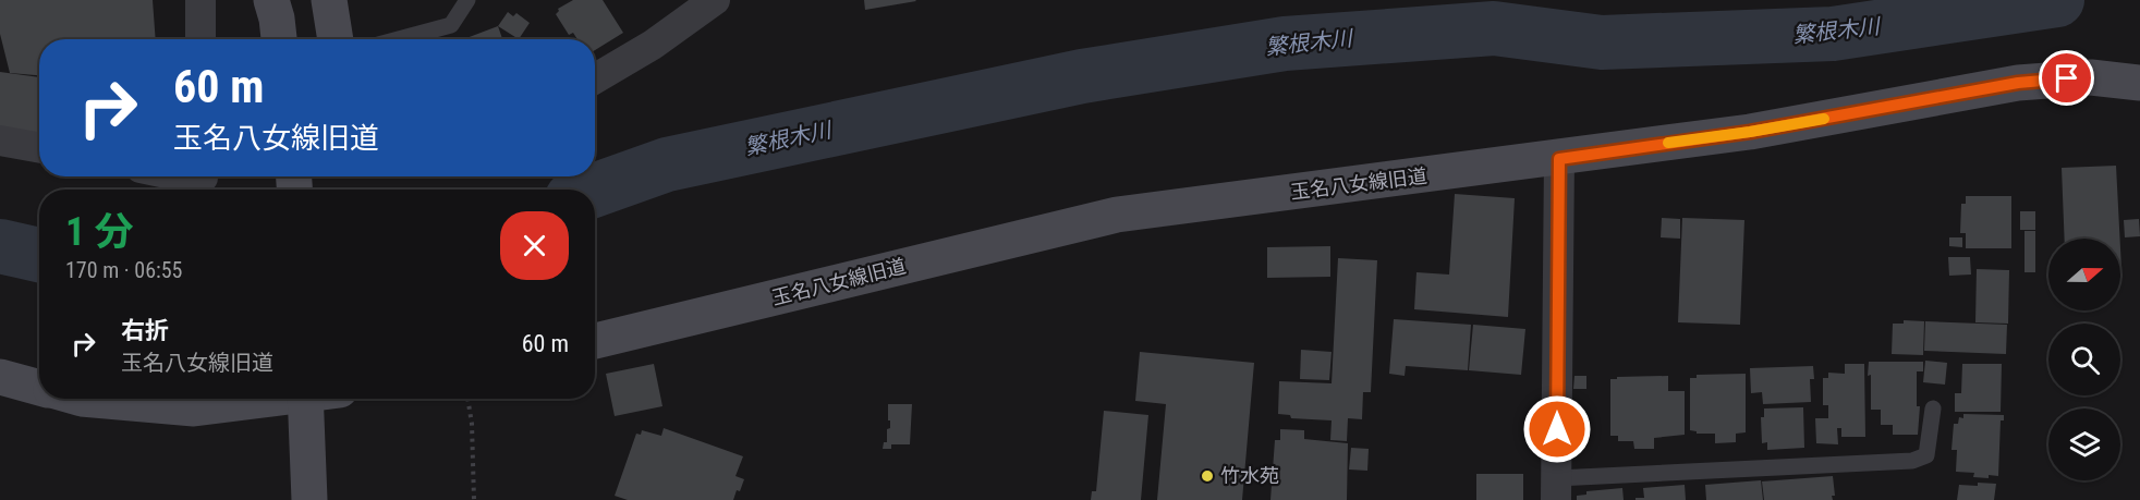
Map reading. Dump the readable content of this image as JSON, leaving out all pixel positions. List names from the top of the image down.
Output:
{
  "streets": {
    "street": ["玉名八女線旧道"]
  },
  "water": ["繁根木川"],
  "places": ["竹水苑"],
  "north": "right",
  "page": {
    "turn": ["60 m", "玉名八女線旧道"],
    "heading": ["1 分", "170 m · 06:55"],
    "list": [
      {
        "name": "右折",
        "note": "玉名八女線旧道",
        "value": "60 m"
      }
    ]
  }
}
